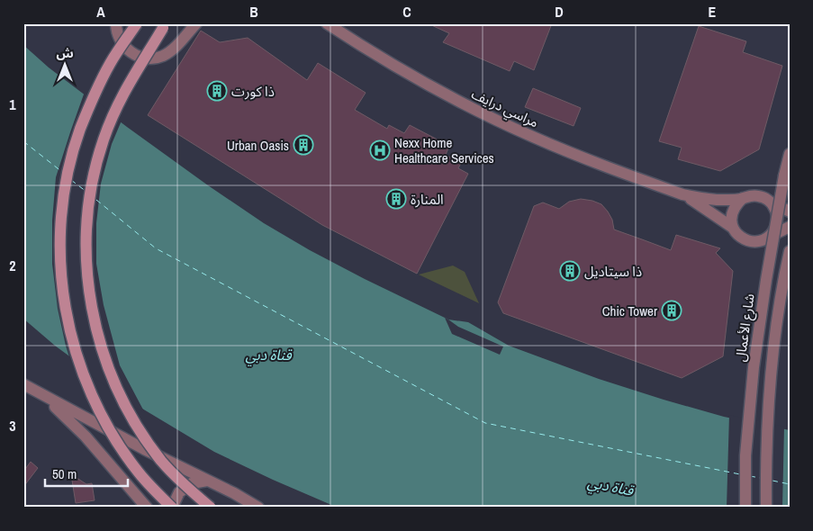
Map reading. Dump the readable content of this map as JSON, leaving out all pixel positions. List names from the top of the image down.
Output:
{
  "streets": {
    "street": ["مراسي درايف", "شارع الأعمال"]
  },
  "water": ["قناة دبي"],
  "places": {
    "building": [
      "ذا كورت",
      "Urban Oasis",
      "المنارة",
      "ذا سيتاديل",
      "Chic Tower"
    ],
    "hospital": ["Nexx Home Healthcare Services"]
  },
  "scale_bar": "50 m",
  "north": "top",
  "grid": {
    "columns": [
      "A",
      "B",
      "C",
      "D",
      "E"
    ],
    "rows": ["1", "2", "3"]
  }
}
